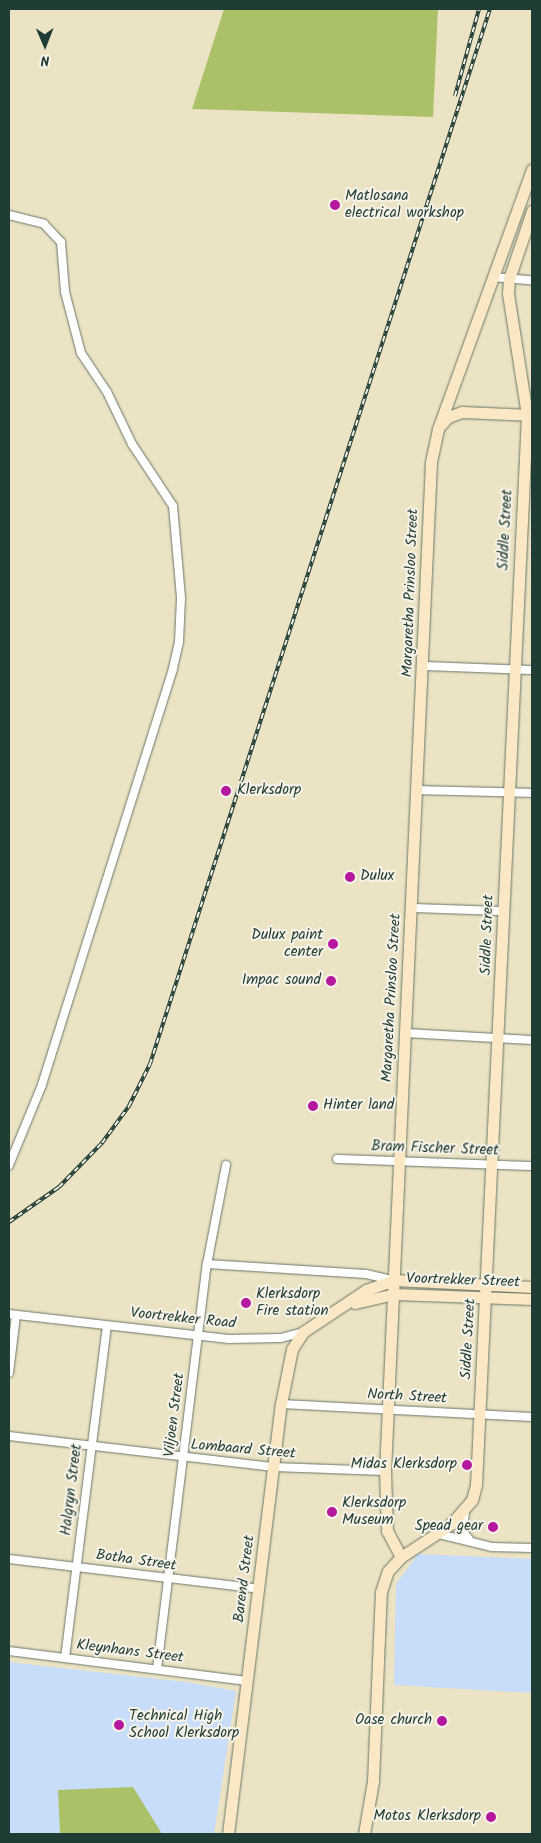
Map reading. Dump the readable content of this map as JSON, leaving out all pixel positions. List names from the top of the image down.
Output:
{
  "streets": {
    "street": [
      "Siddle Street",
      "Margaretha Prinsloo Street",
      "Bram Fischer Street",
      "Voortrekker Street",
      "Voortrekker Road",
      "North Street",
      "Viljoen Street",
      "Lombaard Street",
      "Halgryn Street",
      "Botha Street",
      "Barend Street",
      "Kleynhans Street"
    ]
  },
  "crossings": [
    ["Siddle Street", "Margaretha Prinsloo Street"],
    ["Siddle Street", "Bram Fischer Street"],
    ["Siddle Street", "Voortrekker Street"],
    ["Siddle Street", "North Street"],
    ["Margaretha Prinsloo Street", "Bram Fischer Street"],
    ["Margaretha Prinsloo Street", "Voortrekker Street"],
    ["Margaretha Prinsloo Street", "Voortrekker Road"],
    ["Margaretha Prinsloo Street", "North Street"],
    ["Margaretha Prinsloo Street", "Lombaard Street"],
    ["Voortrekker Street", "Voortrekker Road"],
    ["Voortrekker Road", "Viljoen Street"],
    ["Voortrekker Road", "Halgryn Street"],
    ["Voortrekker Road", "Barend Street"],
    ["North Street", "Barend Street"],
    ["Viljoen Street", "Lombaard Street"],
    ["Viljoen Street", "Botha Street"],
    ["Viljoen Street", "Kleynhans Street"],
    ["Lombaard Street", "Halgryn Street"],
    ["Lombaard Street", "Barend Street"],
    ["Halgryn Street", "Botha Street"],
    ["Halgryn Street", "Kleynhans Street"],
    ["Botha Street", "Barend Street"],
    ["Barend Street", "Kleynhans Street"]
  ],
  "places": [
    "Matlosana electrical workshop",
    "Klerksdorp",
    "Dulux",
    "Dulux paint center",
    "Impac sound",
    "Hinter land",
    "Klerksdorp Fire station",
    "Midas Klerksdorp",
    "Klerksdorp Museum",
    "Spead gear",
    "Oase church",
    "Technical High School Klerksdorp",
    "Motos Klerksdorp"
  ],
  "north": "bottom"
}
